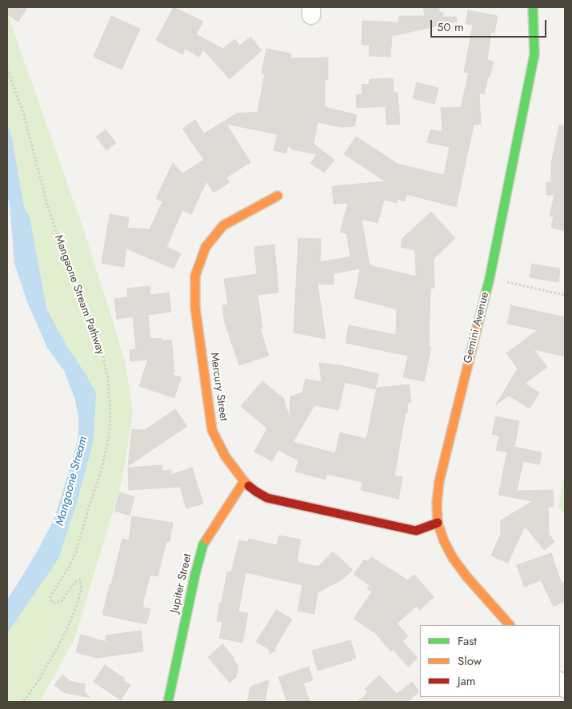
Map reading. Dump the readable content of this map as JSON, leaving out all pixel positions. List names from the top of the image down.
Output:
{
  "streets": {
    "street": ["Gemini Avenue", "Mercury Street", "Jupiter Street"],
    "path": ["Mangaone Stream Pathway"]
  },
  "crossings": [
    ["Gemini Avenue", "Mercury Street"],
    ["Mercury Street", "Jupiter Street"]
  ],
  "water": ["Mangaone Stream"],
  "legend": ["Fast", "Slow", "Jam"],
  "scale_bar": "50 m"
}
